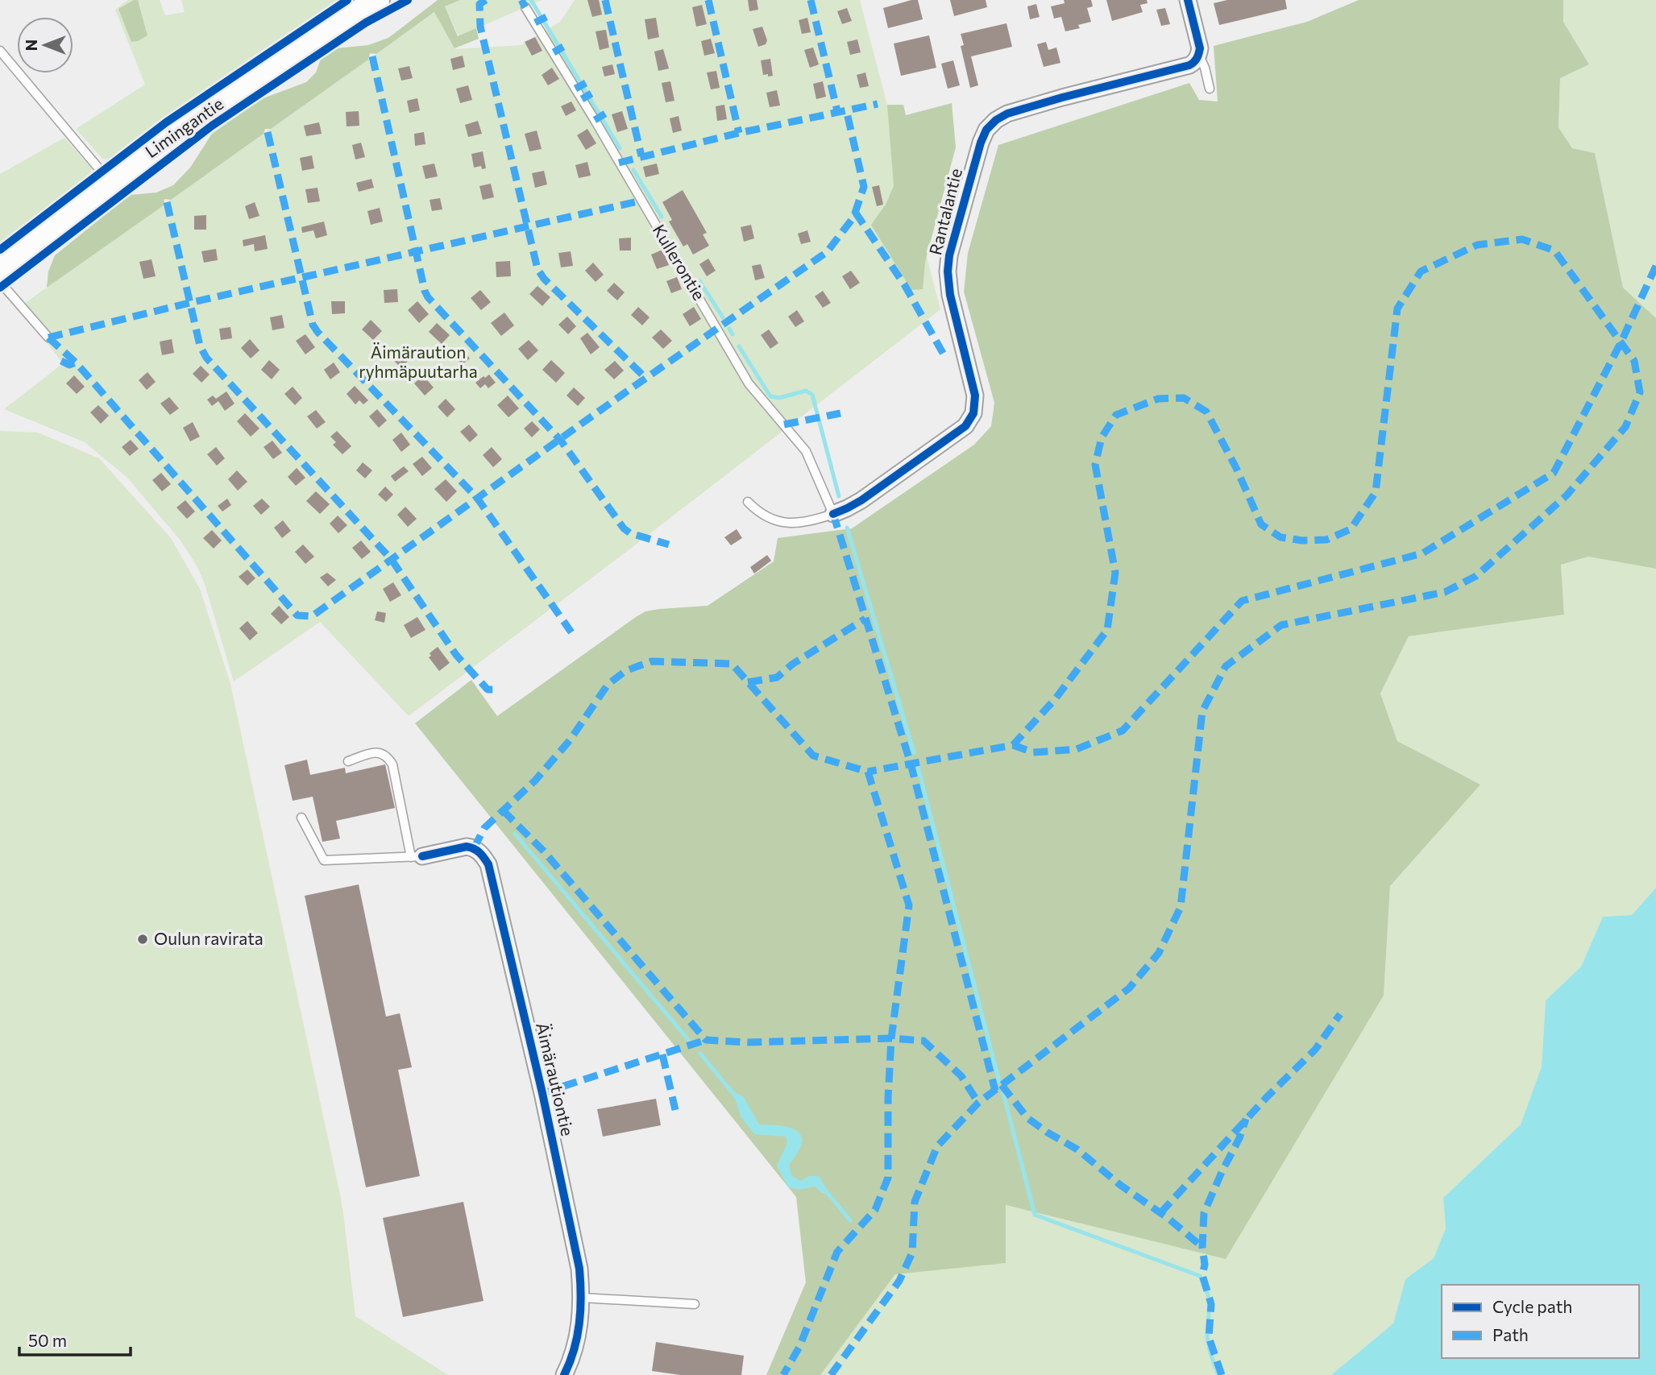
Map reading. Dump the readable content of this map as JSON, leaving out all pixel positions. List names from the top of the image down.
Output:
{
  "streets": {
    "main road": ["Limingantie"],
    "street": ["Rantalantie", "Äimärautiontie"],
    "lane": ["Kullerontie"]
  },
  "crossings": [
    ["Rantalantie", "Kullerontie"]
  ],
  "parks": ["Äimäraution ryhmäpuutarha"],
  "places": ["Oulun ravirata"],
  "legend": ["Cycle path", "Path"],
  "scale_bar": "50 m",
  "north": "left"
}
